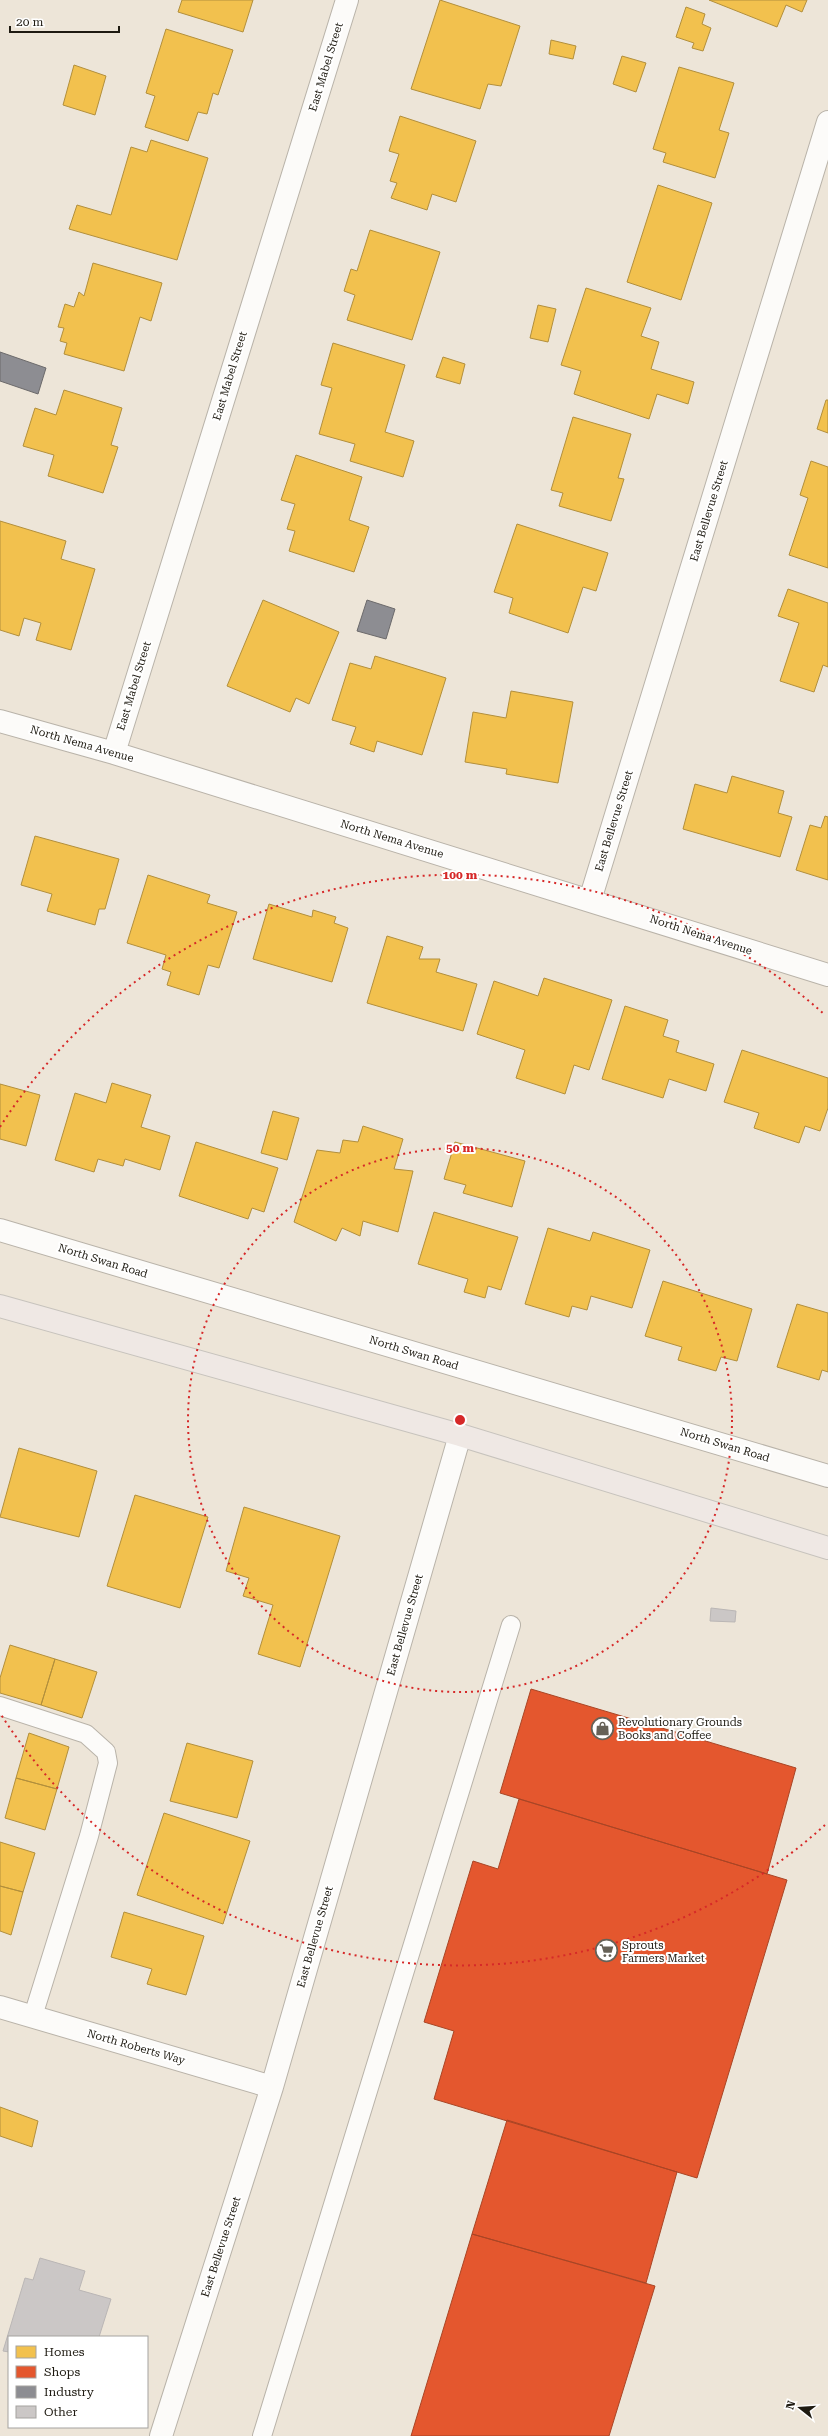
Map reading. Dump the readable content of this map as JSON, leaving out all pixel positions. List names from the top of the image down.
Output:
{
  "streets": {
    "street": [
      "East Mabel Street",
      "East Bellevue Street",
      "North Nema Avenue",
      "North Swan Road",
      "North Roberts Way"
    ]
  },
  "crossings": [
    ["East Mabel Street", "North Nema Avenue"],
    ["East Bellevue Street", "North Nema Avenue"],
    ["East Bellevue Street", "North Roberts Way"]
  ],
  "places": {
    "shop": ["Revolutionary Grounds Books and Coffee"],
    "supermarket": ["Sprouts Farmers Market"]
  },
  "legend": [
    "Homes",
    "Shops",
    "Industry",
    "Other"
  ],
  "scale_bar": "20 m",
  "north": "left",
  "rings": ["100 m", "50 m"]
}
